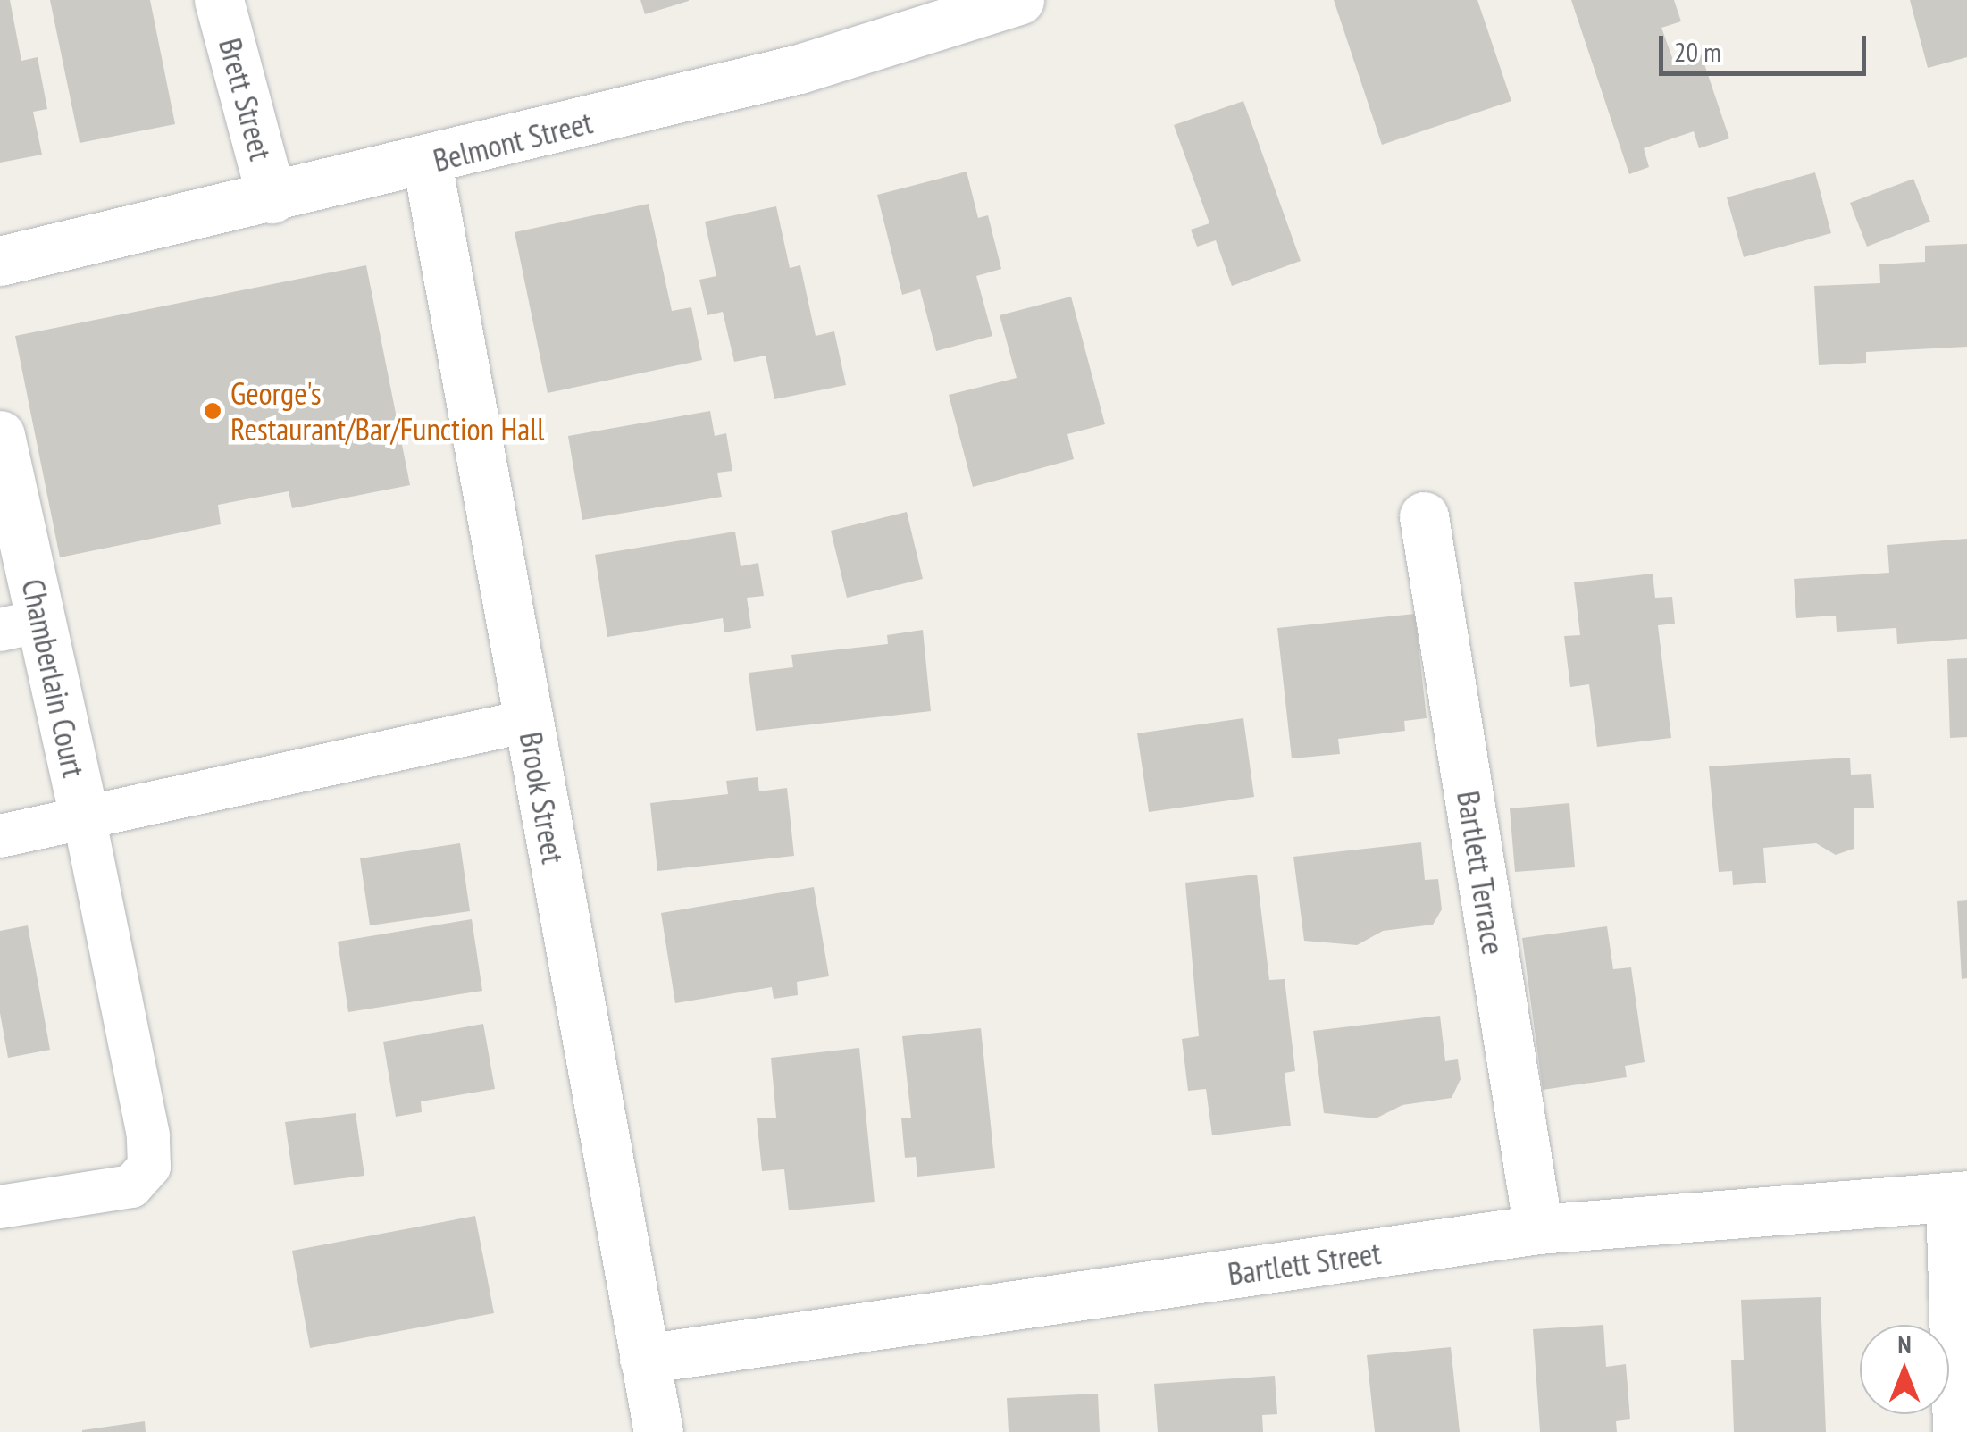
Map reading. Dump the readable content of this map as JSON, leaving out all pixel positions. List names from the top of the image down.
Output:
{
  "streets": {
    "street": [
      "Brett Street",
      "Belmont Street",
      "Chamberlain Court",
      "Brook Street",
      "Bartlett Terrace",
      "Bartlett Street"
    ]
  },
  "crossings": [
    ["Brett Street", "Belmont Street"],
    ["Belmont Street", "Brook Street"],
    ["Brook Street", "Bartlett Street"],
    ["Bartlett Terrace", "Bartlett Street"]
  ],
  "places": ["George's Restaurant/Bar/Function Hall"],
  "scale_bar": "20 m",
  "north": "top"
}
